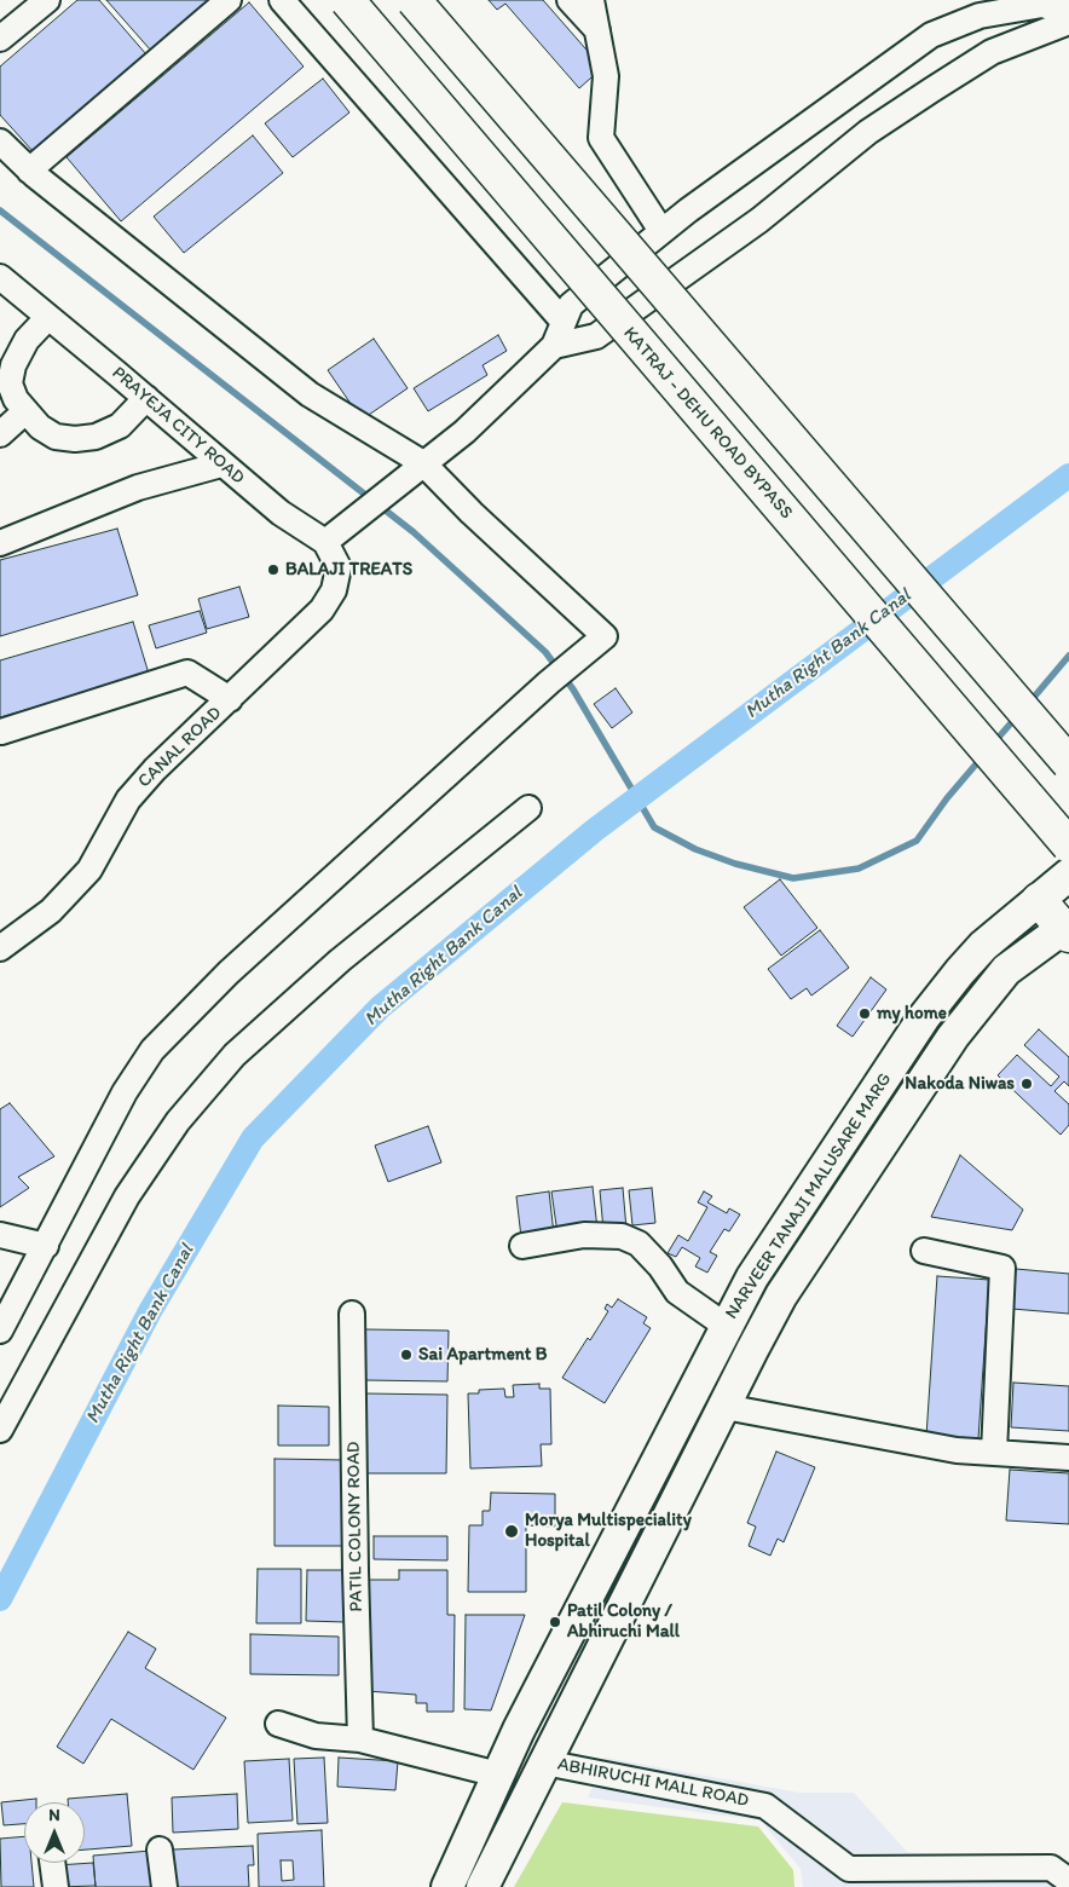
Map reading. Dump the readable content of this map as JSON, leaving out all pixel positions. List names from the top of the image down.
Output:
{
  "streets": {
    "highway": ["KATRAJ - DEHU ROAD BYPASS"],
    "main road": ["NARVEER TANAJI MALUSARE MARG"],
    "street": [
      "PRAYEJA CITY ROAD",
      "CANAL ROAD",
      "PATIL COLONY ROAD",
      "ABHIRUCHI MALL ROAD"
    ]
  },
  "crossings": [
    ["PRAYEJA CITY ROAD", "CANAL ROAD"],
    ["NARVEER TANAJI MALUSARE MARG", "ABHIRUCHI MALL ROAD"]
  ],
  "water": ["Mutha Right Bank Canal"],
  "places": [
    "BALAJI TREATS",
    "my home",
    "Nakoda Niwas",
    "Sai Apartment B",
    "Morya Multispeciality Hospital",
    "Patil Colony / Abhiruchi Mall"
  ],
  "north": "top"
}
